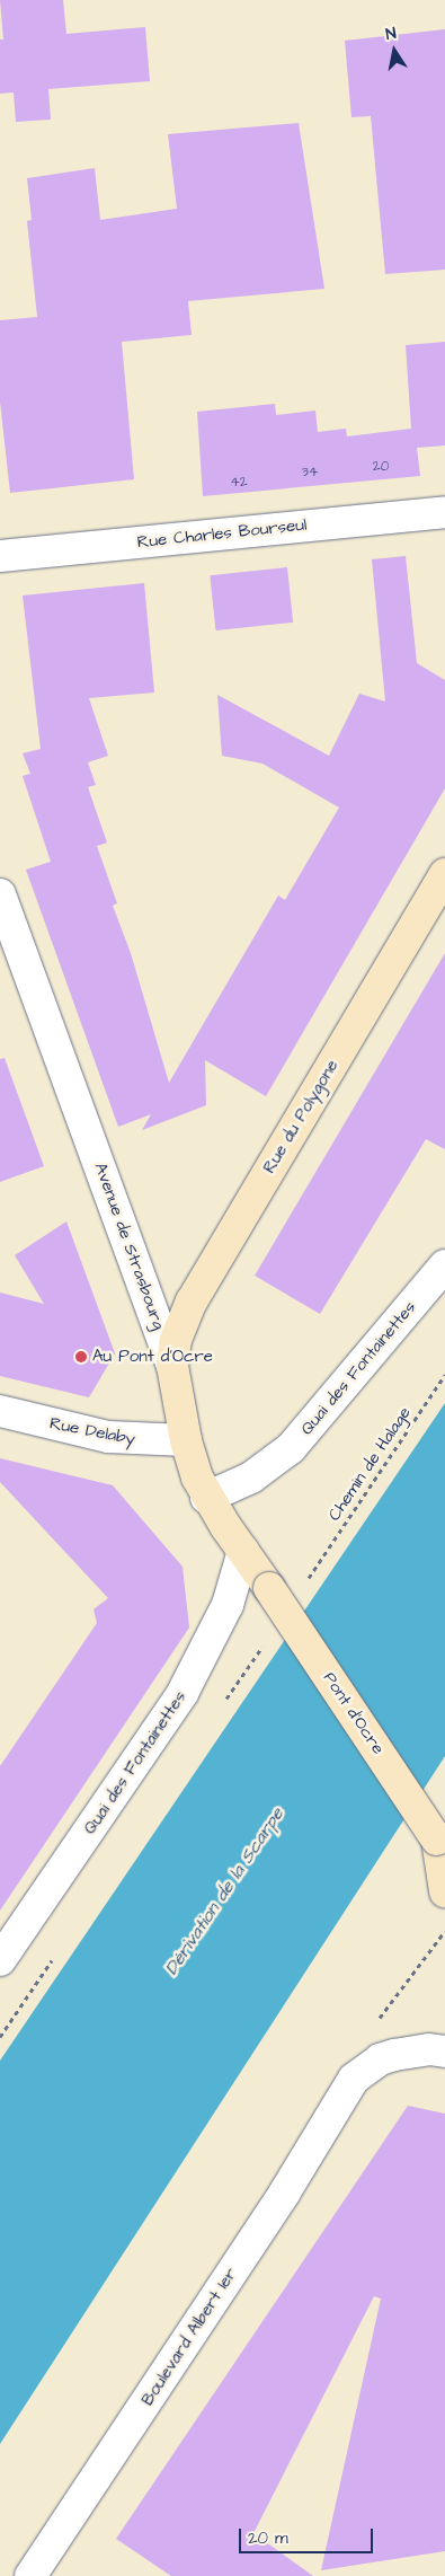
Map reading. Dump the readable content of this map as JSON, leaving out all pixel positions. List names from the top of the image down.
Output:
{
  "streets": {
    "street": [
      "Rue Charles Bourseul",
      "Rue du Polygone",
      "Avenue de Strasbourg",
      "Quai des Fontainettes",
      "Rue Delaby",
      "Pont d'Ocre",
      "Boulevard Albert 1er"
    ],
    "path": ["Chemin de Halage"]
  },
  "crossings": [
    ["Rue du Polygone", "Avenue de Strasbourg"],
    ["Avenue de Strasbourg", "Quai des Fontainettes"],
    ["Avenue de Strasbourg", "Rue Delaby"],
    ["Avenue de Strasbourg", "Pont d'Ocre"]
  ],
  "water": ["Dérivation de la Scarpe"],
  "places": ["Au Pont d'Ocre"],
  "house_numbers": ["20", "34", "42"],
  "scale_bar": "20 m",
  "north": "top"
}
